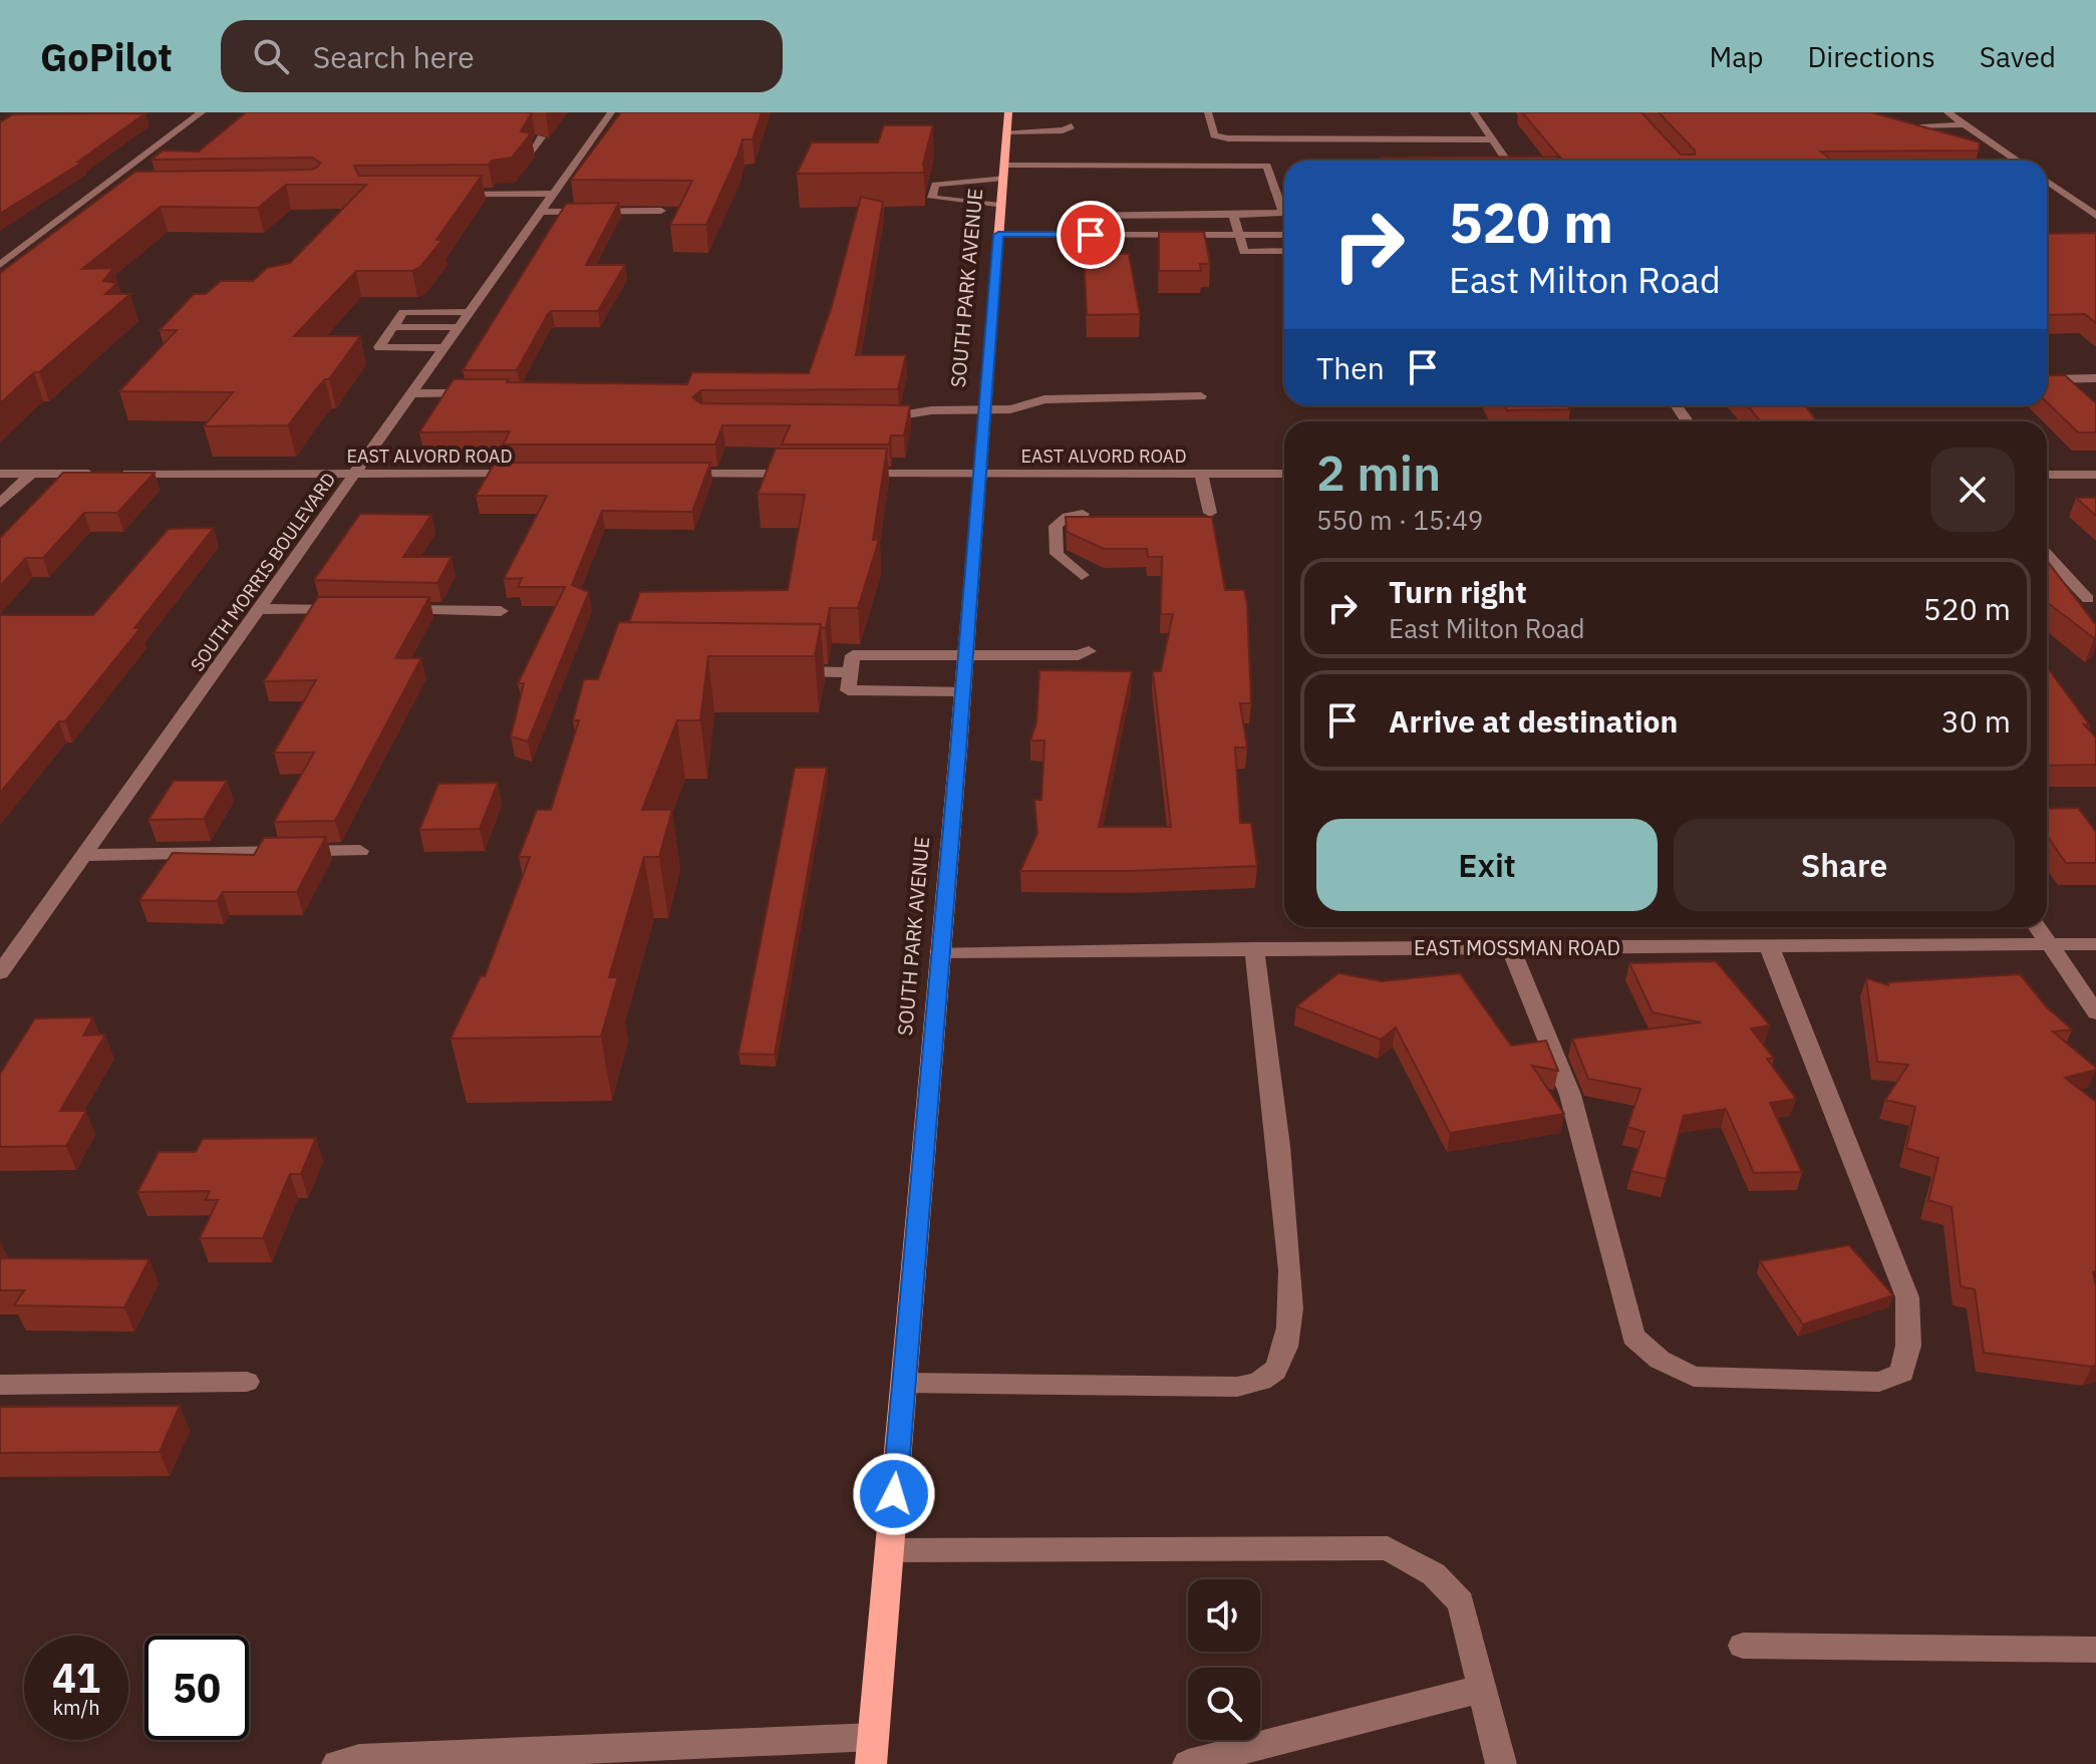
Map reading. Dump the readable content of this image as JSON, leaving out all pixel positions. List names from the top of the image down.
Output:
{
  "streets": {
    "main road": ["SOUTH PARK AVENUE"],
    "street": ["EAST ALVORD ROAD", "SOUTH MORRIS BOULEVARD", "EAST MOSSMAN ROAD"]
  },
  "crossings": [
    ["SOUTH PARK AVENUE", "EAST ALVORD ROAD"],
    ["SOUTH PARK AVENUE", "EAST MOSSMAN ROAD"],
    ["EAST ALVORD ROAD", "SOUTH MORRIS BOULEVARD"]
  ],
  "page": {
    "header": "GoPilot",
    "search": "Search here",
    "nav": ["Map", "Directions", "Saved"],
    "turn": ["520 m", "East Milton Road"],
    "then": "Then",
    "heading": ["2 min", "550 m · 15:49"],
    "list": [
      {
        "name": "Turn right",
        "note": "East Milton Road",
        "value": "520 m"
      },
      {
        "name": "Arrive at destination",
        "value": "30 m"
      }
    ],
    "buttons": ["Exit", "Share"],
    "speed": "41 km/h",
    "limit": "50"
  }
}
